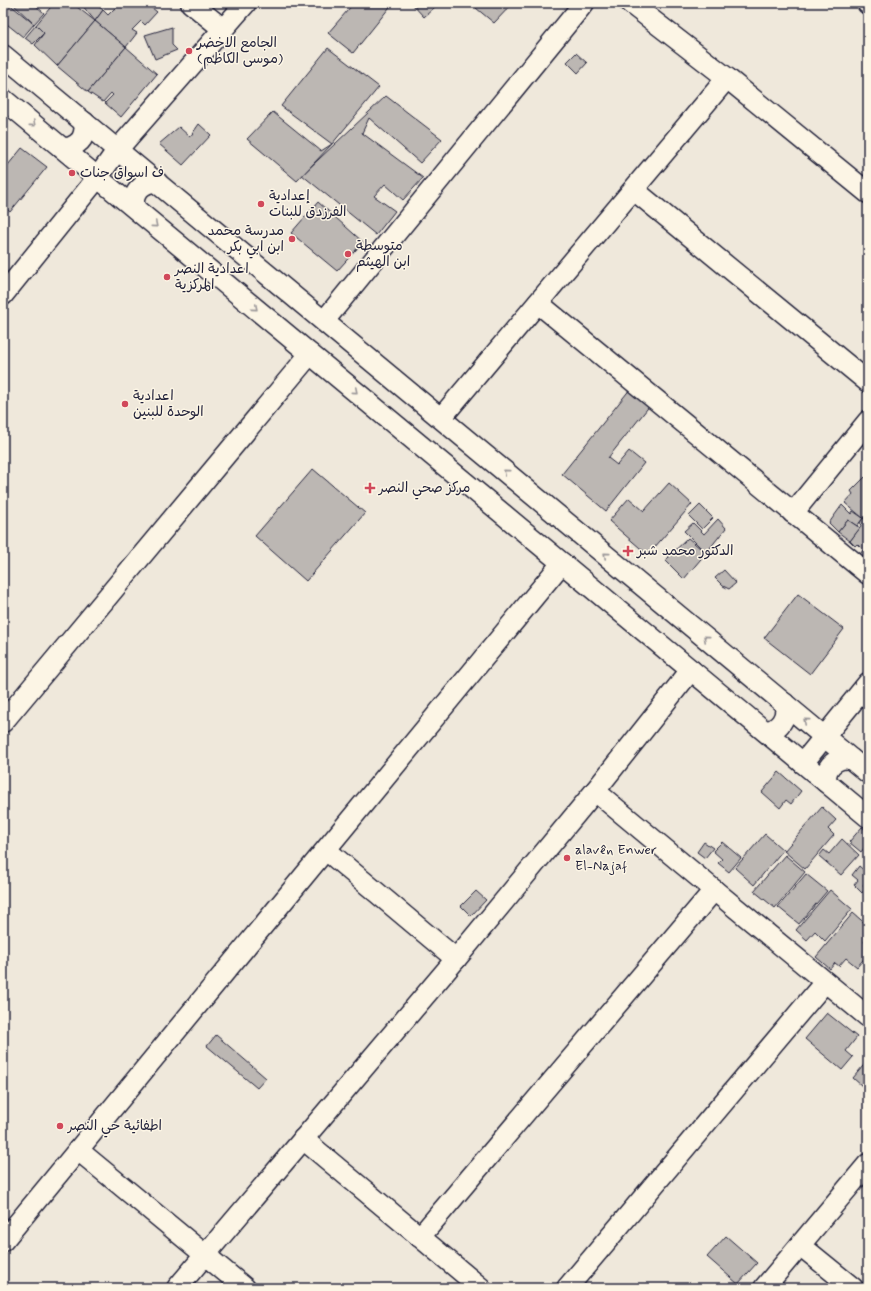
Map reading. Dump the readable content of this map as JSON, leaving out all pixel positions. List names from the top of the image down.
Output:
{
  "places": {
    "other": [
      "الجامع الاخضر (موسى الكاظم)",
      "ف اسواق جنات",
      "إعدادية الفرزدق للبنات",
      "مدرسة محمد ابن ابي بكر",
      "متوسطة ابن الهيثم",
      "اعدادية النصر المركزية",
      "اعدادية الوحدة للبنين",
      "alavên Enwer El-Najaf",
      "اطفائية حي النصر"
    ],
    "health": ["مركز صحي النصر", "الدكتور محمد شبر"]
  }
}
